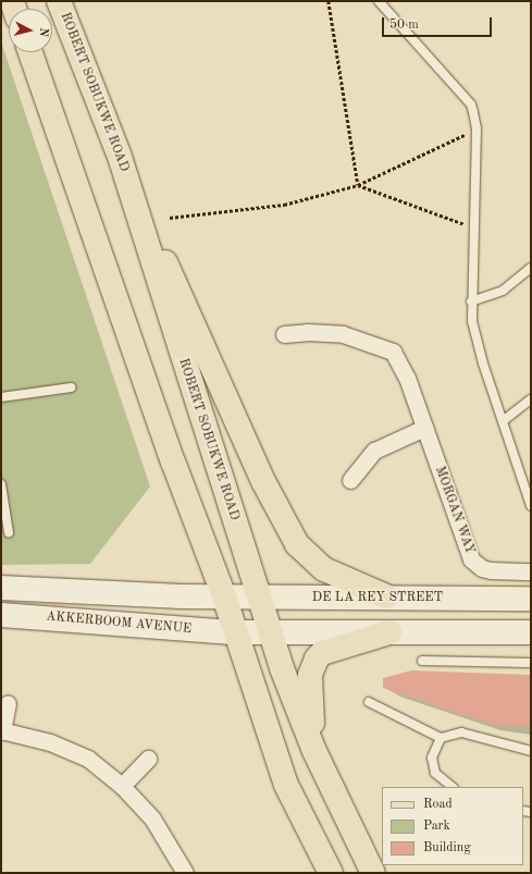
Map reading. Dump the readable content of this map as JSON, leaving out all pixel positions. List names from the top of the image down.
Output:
{
  "streets": {
    "main road": ["ROBERT SOBUKWE ROAD", "DE LA REY STREET", "AKKERBOOM AVENUE"],
    "street": ["MORGAN WAY"]
  },
  "crossings": [
    ["ROBERT SOBUKWE ROAD", "DE LA REY STREET"],
    ["DE LA REY STREET", "AKKERBOOM AVENUE"]
  ],
  "legend": ["Road", "Park", "Building"],
  "scale_bar": "50 m",
  "north": "right"
}
